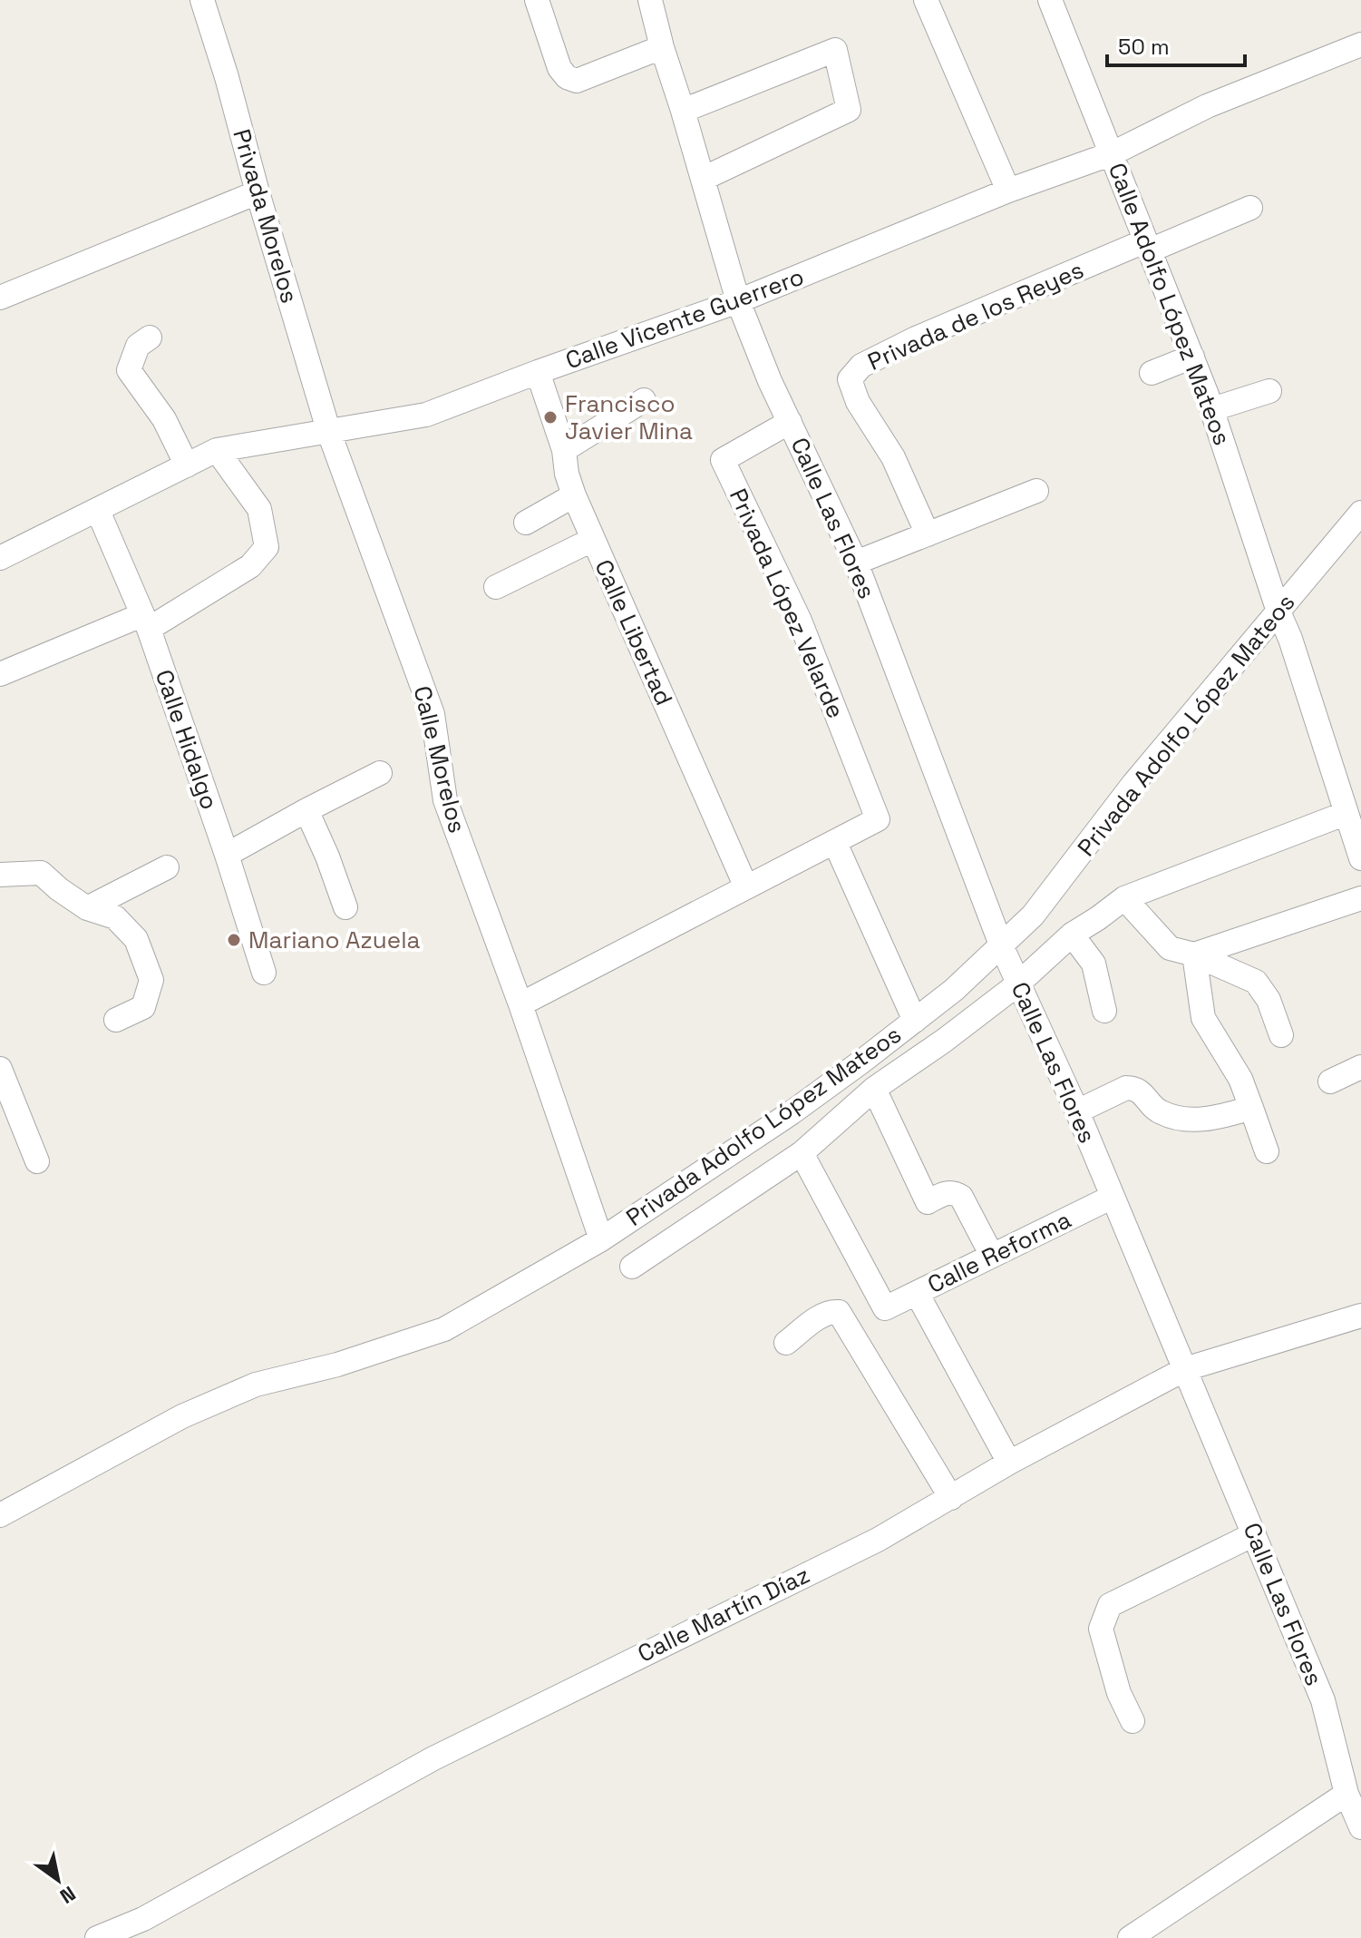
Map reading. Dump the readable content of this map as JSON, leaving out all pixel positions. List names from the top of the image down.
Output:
{
  "streets": {
    "street": [
      "Privada Morelos",
      "Calle Adolfo López Mateos",
      "Privada de los Reyes",
      "Calle Vicente Guerrero",
      "Calle Las Flores",
      "Privada López Velarde",
      "Calle Libertad",
      "Privada Adolfo López Mateos",
      "Calle Hidalgo",
      "Calle Morelos",
      "Calle Reforma",
      "Calle Martín Díaz"
    ]
  },
  "crossings": [
    ["Privada Morelos", "Calle Vicente Guerrero"],
    ["Privada Morelos", "Calle Morelos"],
    ["Calle Adolfo López Mateos", "Privada de los Reyes"],
    ["Calle Adolfo López Mateos", "Calle Vicente Guerrero"],
    ["Calle Adolfo López Mateos", "Privada Adolfo López Mateos"],
    ["Calle Vicente Guerrero", "Calle Las Flores"],
    ["Calle Vicente Guerrero", "Calle Libertad"],
    ["Calle Vicente Guerrero", "Calle Hidalgo"],
    ["Calle Vicente Guerrero", "Calle Morelos"],
    ["Calle Las Flores", "Privada López Velarde"],
    ["Calle Las Flores", "Privada Adolfo López Mateos"],
    ["Calle Las Flores", "Calle Reforma"],
    ["Calle Las Flores", "Calle Martín Díaz"],
    ["Privada Adolfo López Mateos", "Calle Morelos"]
  ],
  "places": ["Francisco Javier Mina", "Mariano Azuela"],
  "scale_bar": "50 m",
  "north": "bottom right"
}
